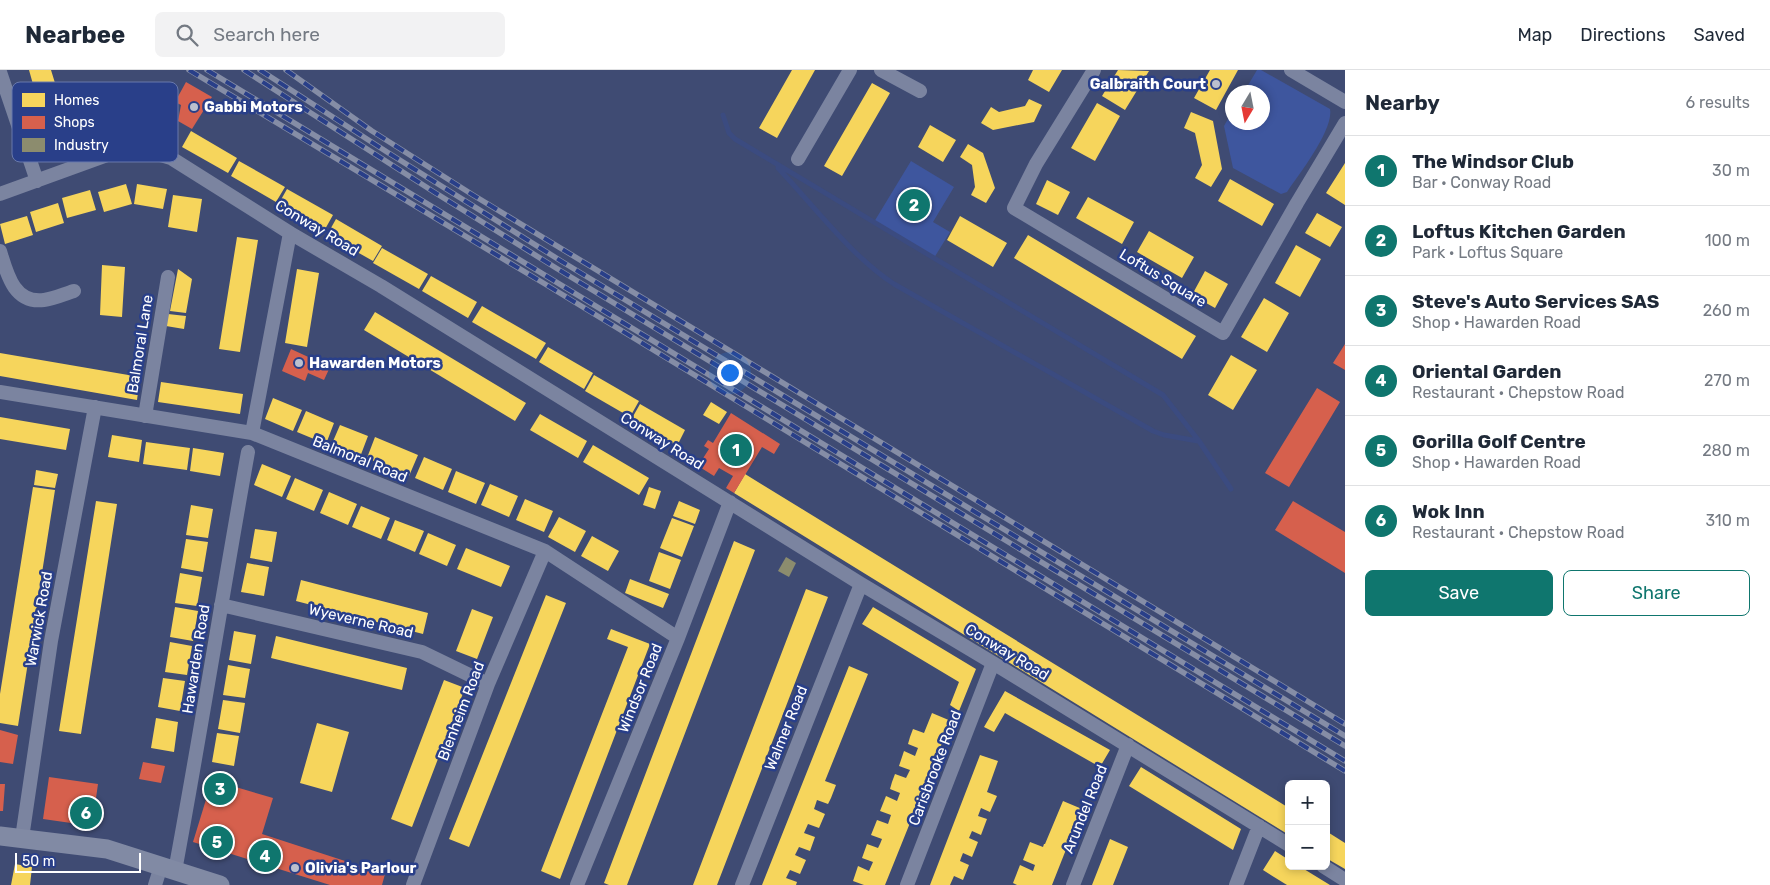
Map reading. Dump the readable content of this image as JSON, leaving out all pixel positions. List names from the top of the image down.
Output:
{
  "streets": {
    "street": [
      "Conway Road",
      "Loftus Square",
      "Balmoral Lane",
      "Balmoral Road",
      "Warwick Road",
      "Wyeverne Road",
      "Hawarden Road",
      "Windsor Road",
      "Blenheim Road",
      "Walmer Road",
      "Carisbrooke Road",
      "Arundel Road"
    ]
  },
  "crossings": [
    ["Conway Road", "Windsor Road"],
    ["Conway Road", "Walmer Road"],
    ["Conway Road", "Carisbrooke Road"],
    ["Conway Road", "Arundel Road"],
    ["Balmoral Lane", "Balmoral Road"],
    ["Balmoral Road", "Warwick Road"],
    ["Balmoral Road", "Windsor Road"],
    ["Balmoral Road", "Blenheim Road"],
    ["Wyeverne Road", "Hawarden Road"],
    ["Wyeverne Road", "Blenheim Road"]
  ],
  "places": [
    "Galbraith Court",
    "Gabbi Motors",
    "Hawarden Motors",
    "Olivia's Parlour"
  ],
  "legend": ["Homes", "Shops", "Industry"],
  "scale_bar": "50 m",
  "north": "bottom",
  "page": {
    "header": "Nearbee",
    "search": "Search here",
    "nav": ["Map", "Directions", "Saved"],
    "heading": ["Nearby", "6 results"],
    "list": [
      {
        "mark": "1",
        "name": "The Windsor Club",
        "note": "Bar · Conway Road",
        "value": "30 m"
      },
      {
        "mark": "2",
        "name": "Loftus Kitchen Garden",
        "note": "Park · Loftus Square",
        "value": "100 m"
      },
      {
        "mark": "3",
        "name": "Steve's Auto Services SAS",
        "note": "Shop · Hawarden Road",
        "value": "260 m"
      },
      {
        "mark": "4",
        "name": "Oriental Garden",
        "note": "Restaurant · Chepstow Road",
        "value": "270 m"
      },
      {
        "mark": "5",
        "name": "Gorilla Golf Centre",
        "note": "Shop · Hawarden Road",
        "value": "280 m"
      },
      {
        "mark": "6",
        "name": "Wok Inn",
        "note": "Restaurant · Chepstow Road",
        "value": "310 m"
      }
    ],
    "pins": [
      "2",
      "1",
      "3",
      "6",
      "5",
      "4"
    ],
    "buttons": ["Save", "Share"],
    "map_buttons": ["+", "−"],
    "scale": "50 m"
  }
}
